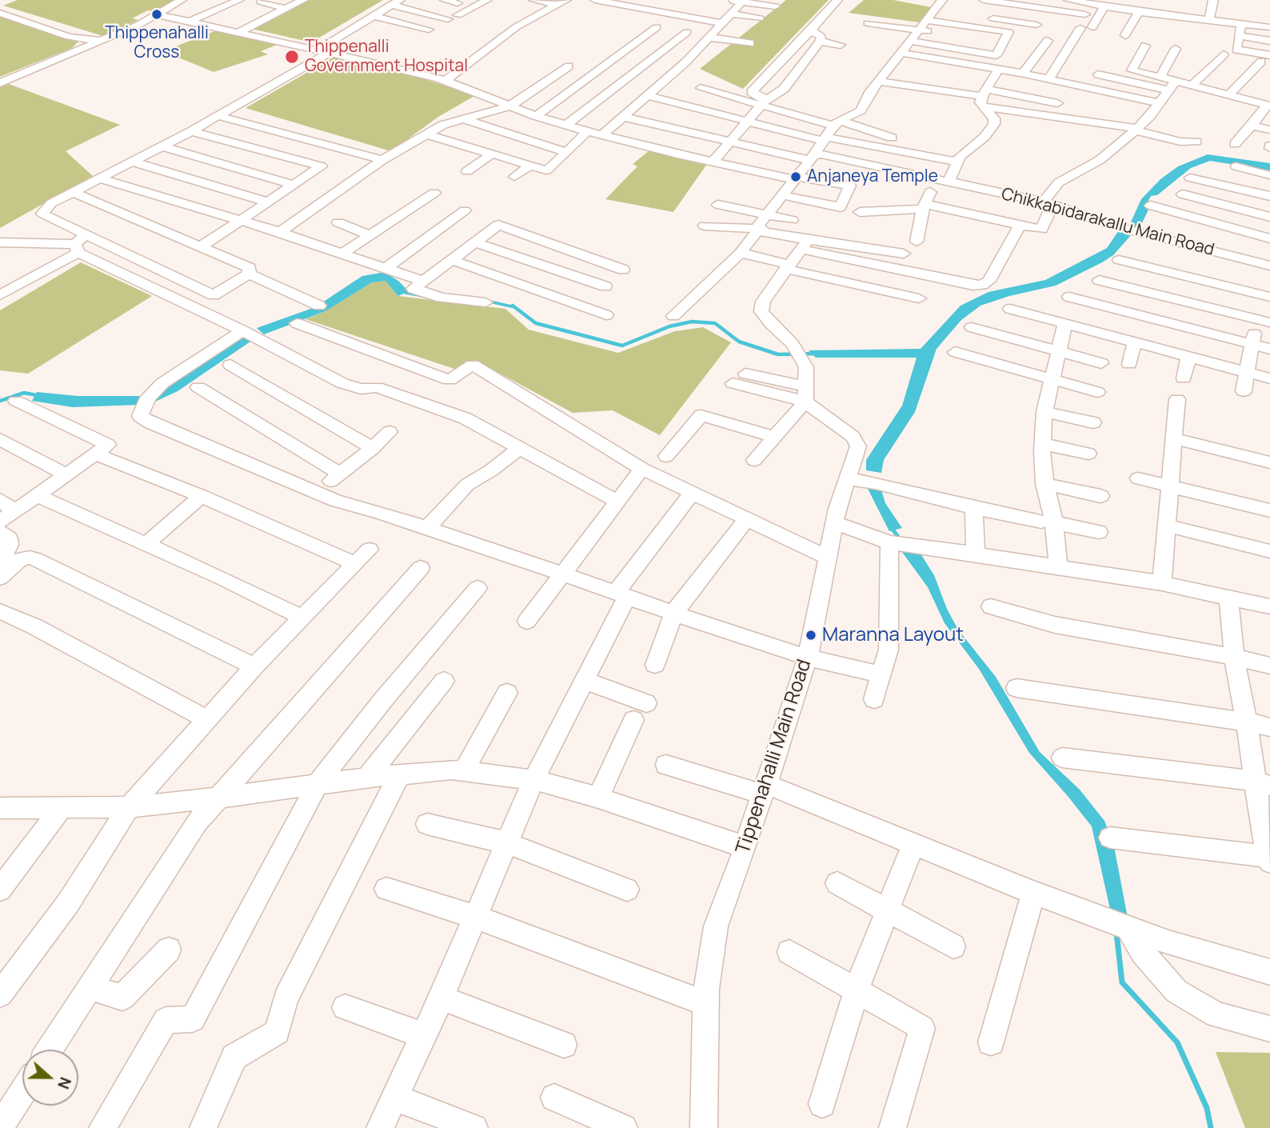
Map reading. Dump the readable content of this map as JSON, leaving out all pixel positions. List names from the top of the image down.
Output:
{
  "streets": {
    "street": ["Chikkabidarakallu Main Road", "Tippenahalli Main Road"]
  },
  "places": [
    "Thippenahalli Cross",
    "Thippenalli Government Hospital",
    "Anjaneya Temple",
    "Maranna Layout"
  ],
  "north": "right"
}
